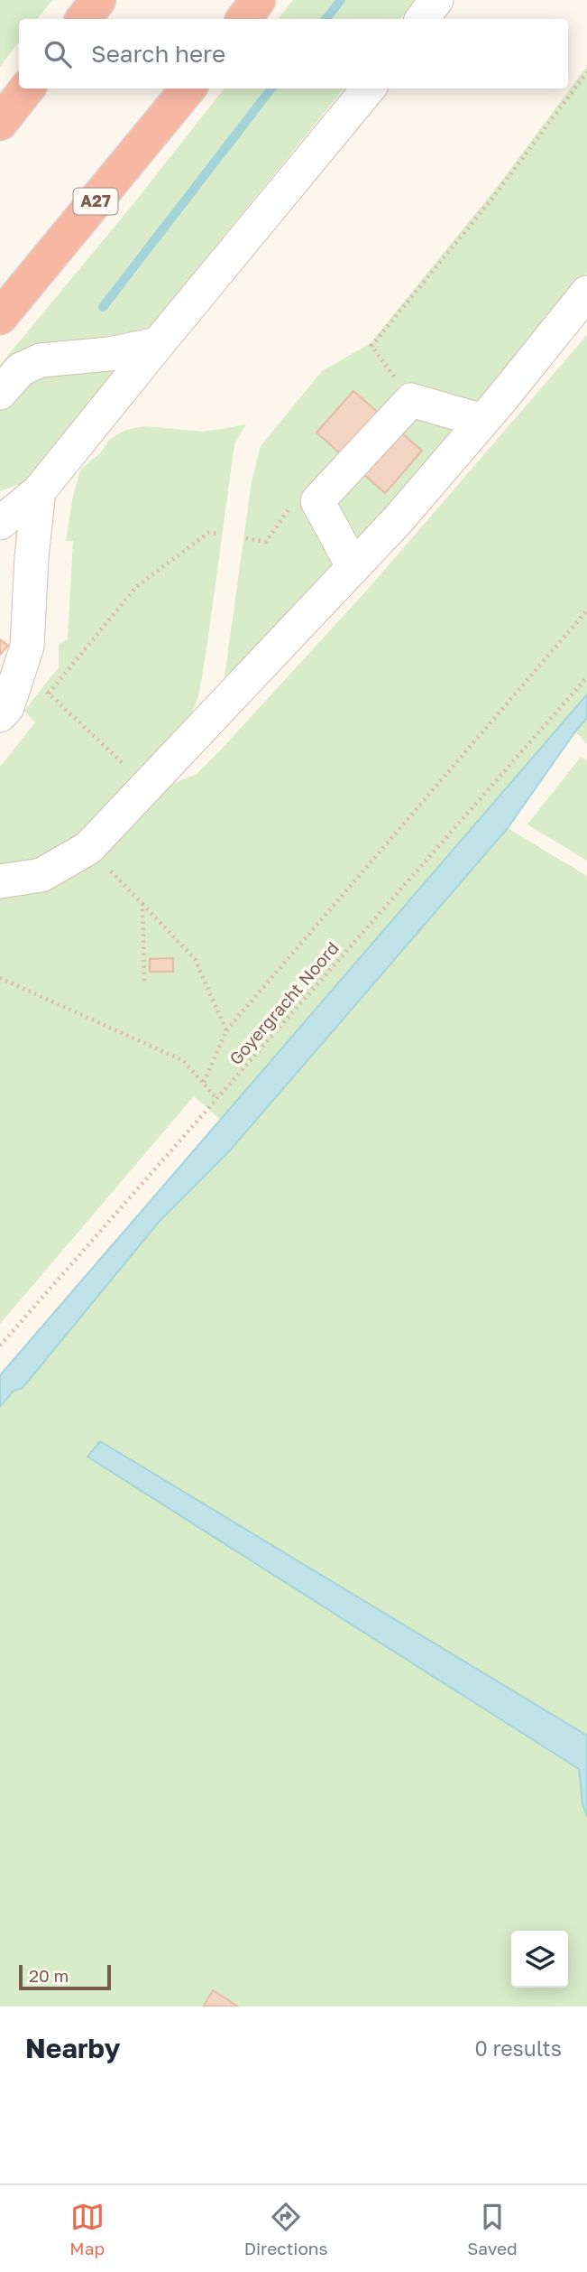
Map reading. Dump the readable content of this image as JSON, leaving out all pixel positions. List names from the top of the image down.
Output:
{
  "streets": {
    "highway": ["A27"],
    "path": ["Goyergracht Noord"]
  },
  "scale_bar": "20 m",
  "page": {
    "search": "Search here",
    "scale": "20 m",
    "heading": ["Nearby", "0 results"],
    "nav": ["Map", "Directions", "Saved"]
  }
}
